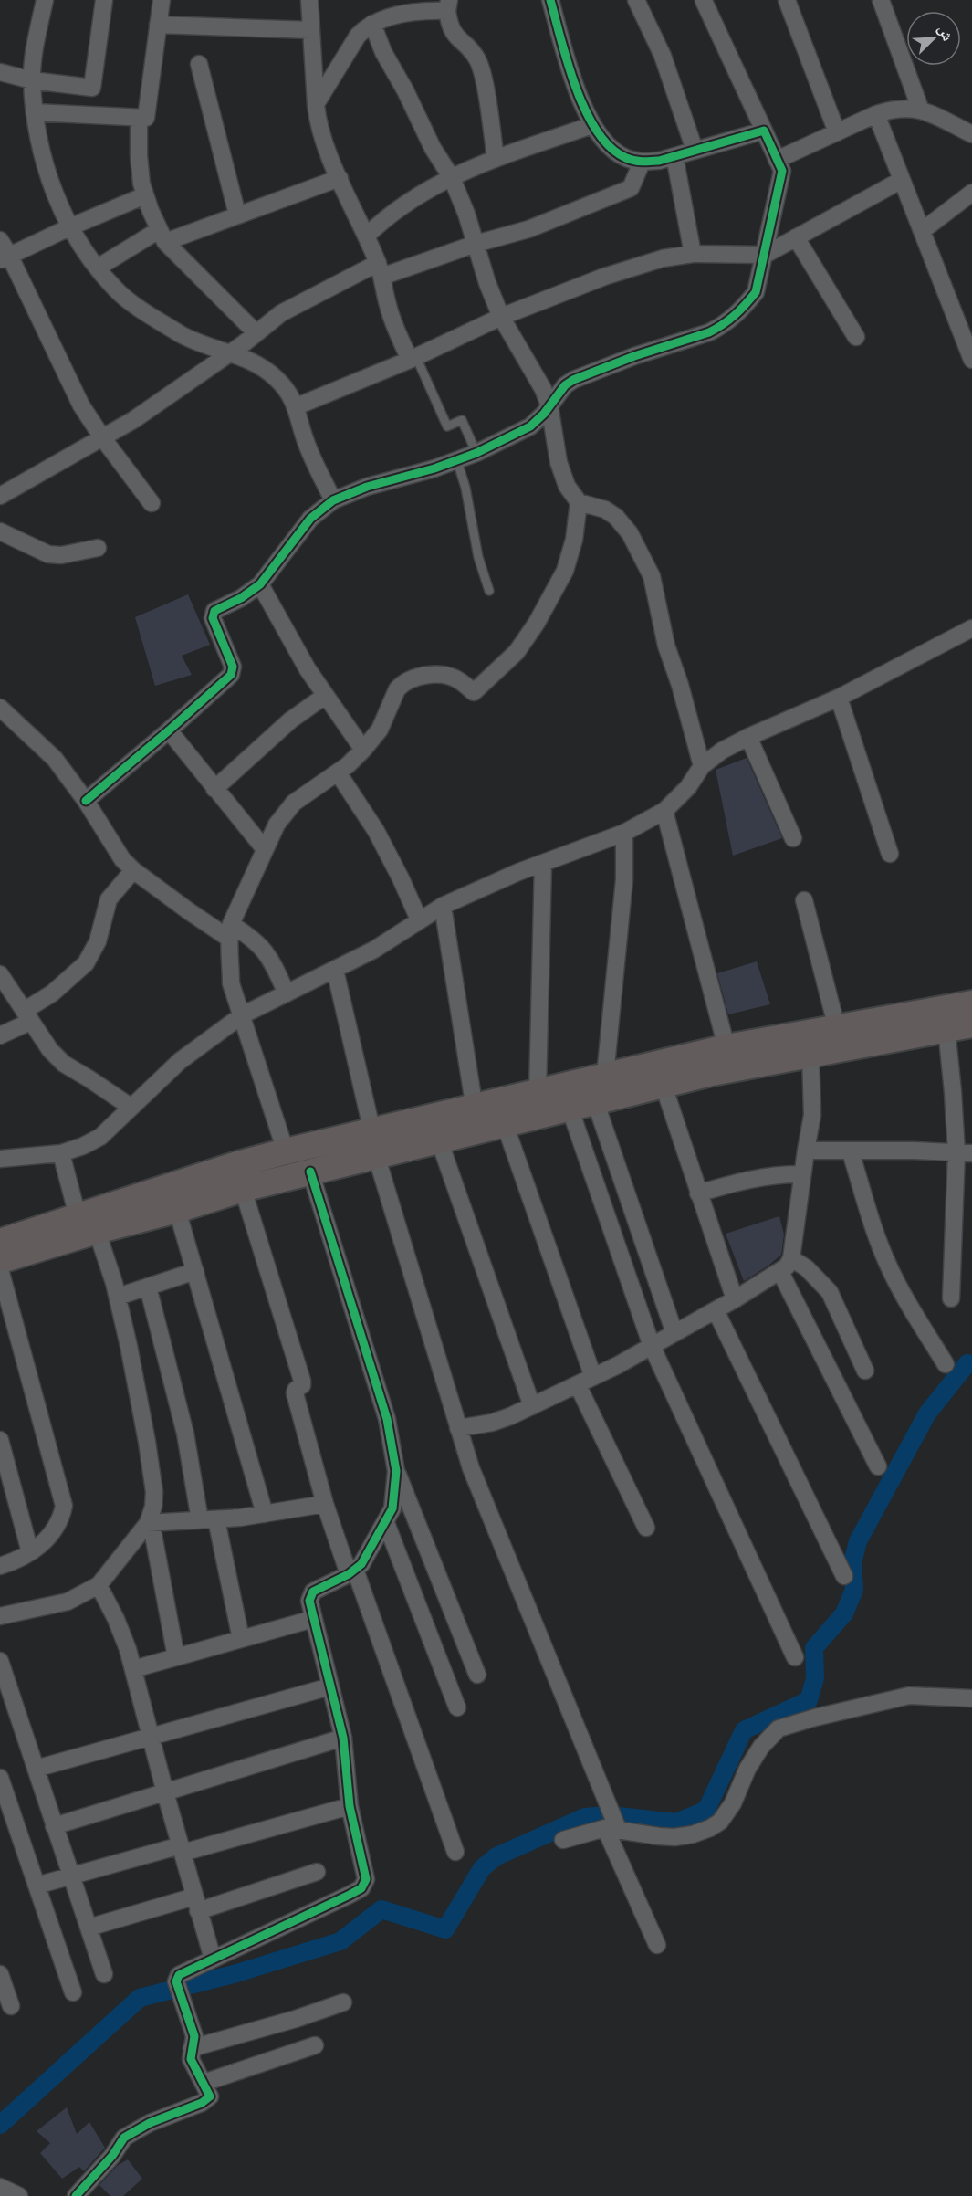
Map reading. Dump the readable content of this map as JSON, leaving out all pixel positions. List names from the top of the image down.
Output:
{
  "north": "top right"
}
